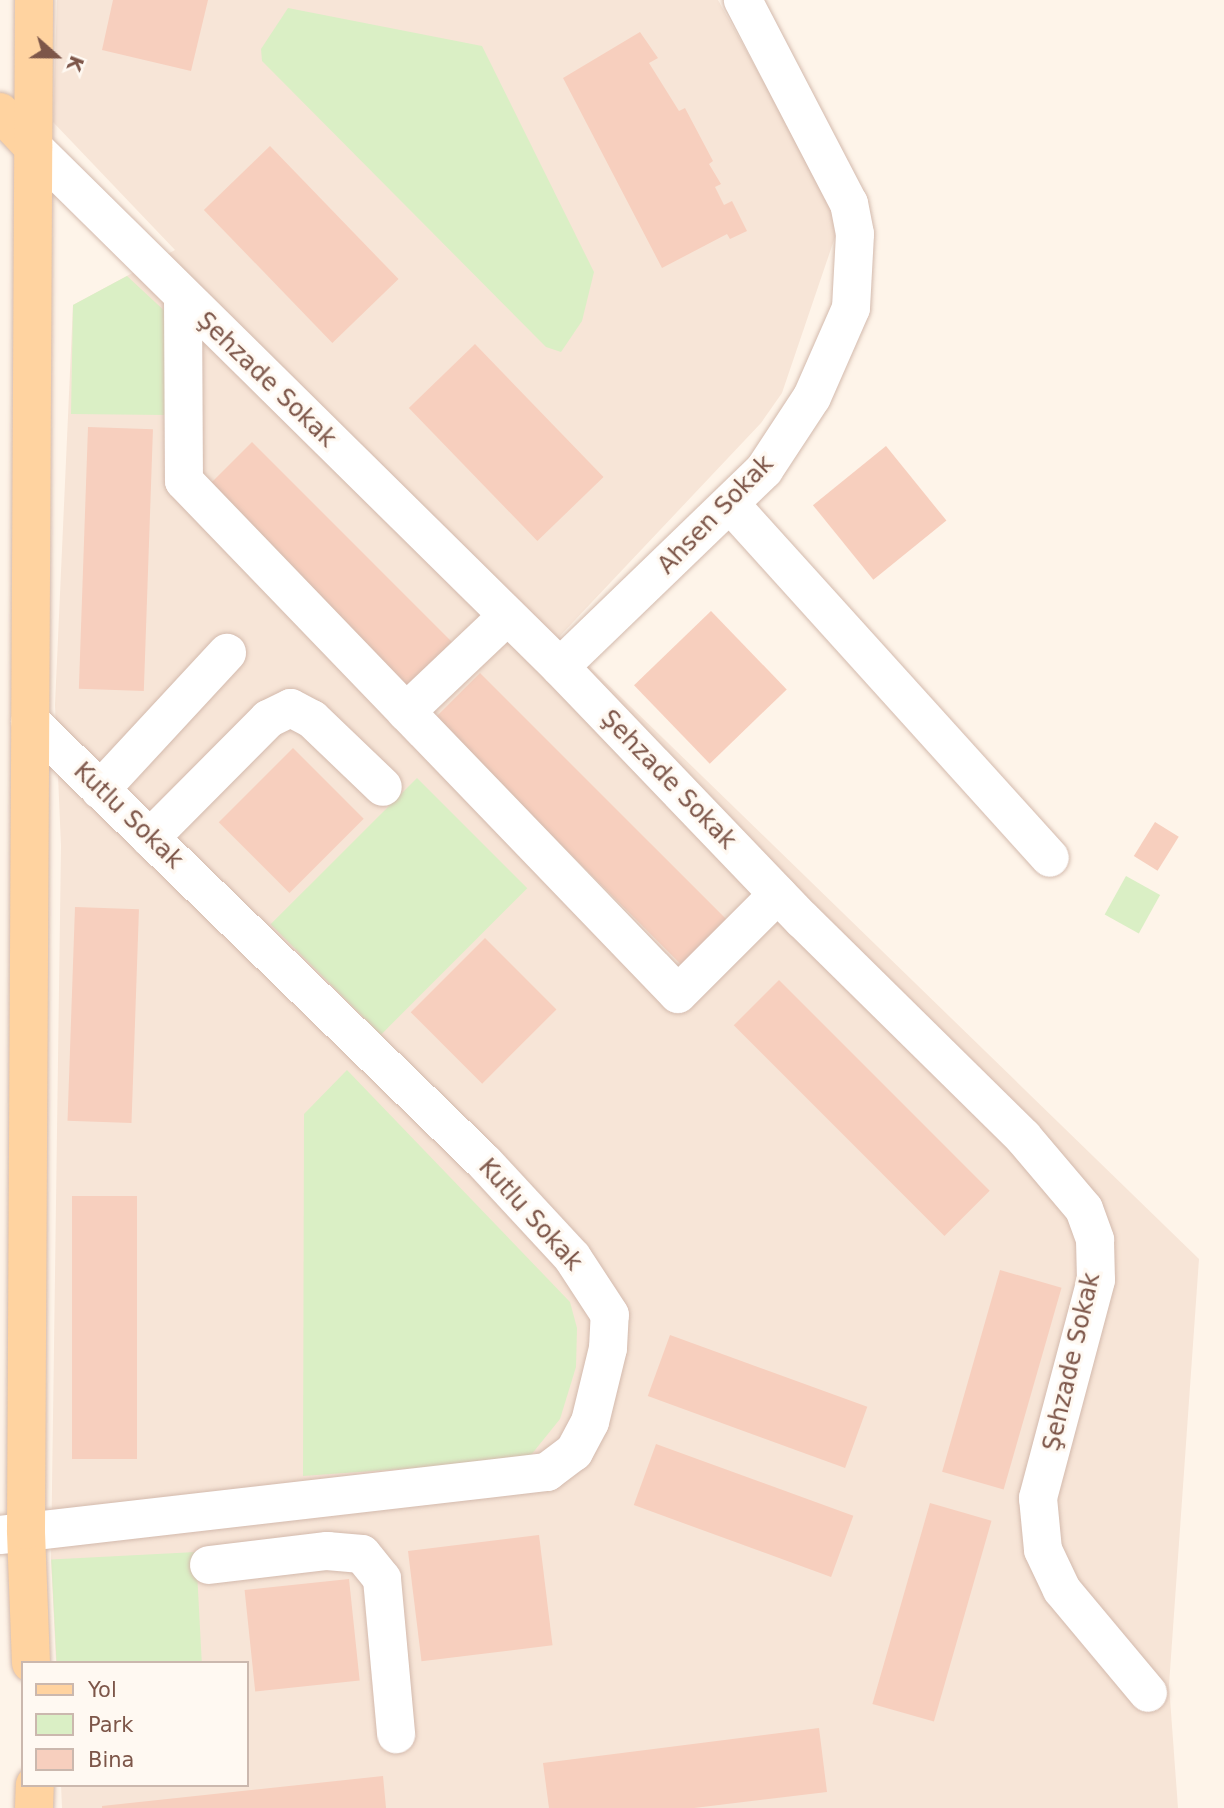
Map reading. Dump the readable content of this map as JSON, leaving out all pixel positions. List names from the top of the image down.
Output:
{
  "streets": {
    "street": ["Şehzade Sokak", "Ahsen Sokak", "Kutlu Sokak"]
  },
  "crossings": [
    ["Şehzade Sokak", "Ahsen Sokak"]
  ],
  "legend": ["Yol", "Park", "Bina"],
  "north": "right"
}
